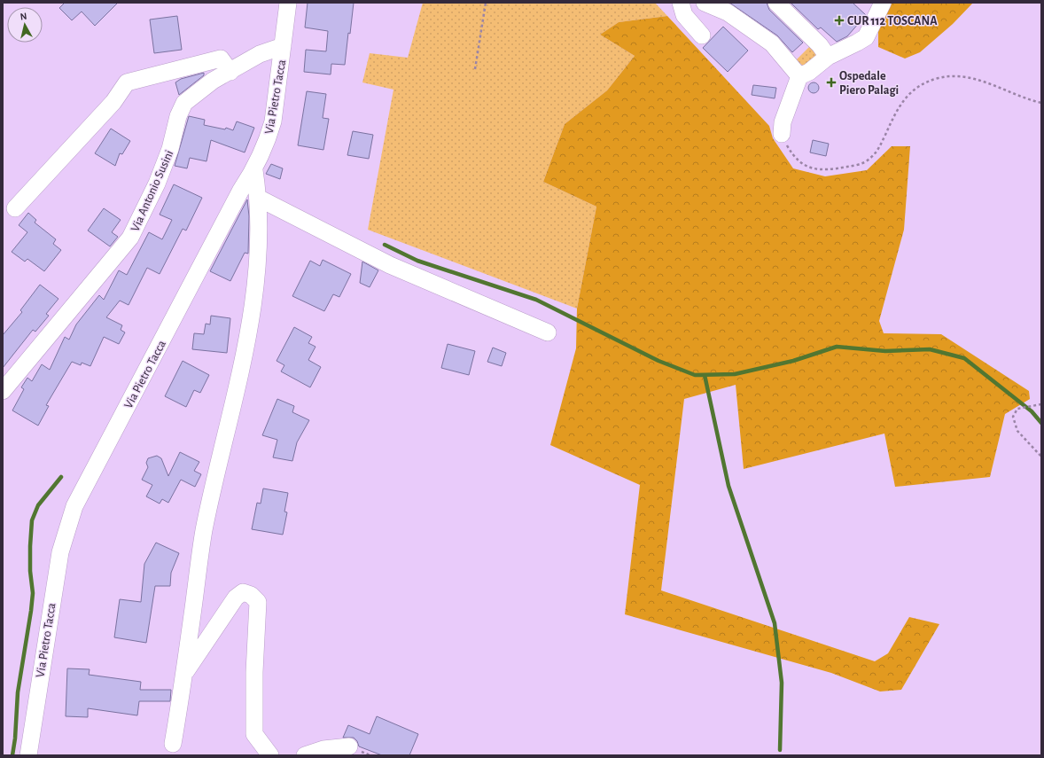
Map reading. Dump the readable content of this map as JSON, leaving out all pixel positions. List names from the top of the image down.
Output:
{
  "streets": {
    "street": ["Via Pietro Tacca", "Via Antonio Susini"]
  },
  "crossings": [
    ["Via Pietro Tacca", "Via Antonio Susini"]
  ],
  "places": {
    "health": ["CUR 112 TOSCANA", "Ospedale Piero Palagi"]
  },
  "north": "top"
}
